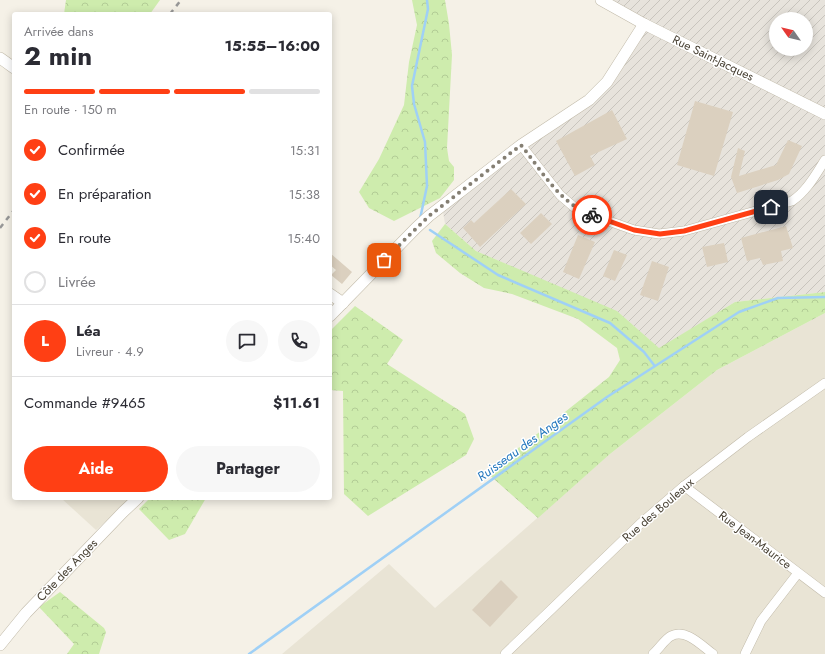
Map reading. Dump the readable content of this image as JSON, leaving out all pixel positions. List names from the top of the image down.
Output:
{
  "streets": {
    "street": [
      "Rue Saint-Jacques",
      "Rue des Bouleaux",
      "Rue Jean-Maurice",
      "Côte des Anges"
    ]
  },
  "crossings": [
    ["Rue des Bouleaux", "Rue Jean-Maurice"]
  ],
  "water": ["Ruisseau des Anges"],
  "north": "top left",
  "page": {
    "heading": ["2 min", "Arrivée dans", "15:55–16:00"],
    "panel": [
      "Léa",
      "Livreur · 4.9",
      "Commande #9465",
      "$11.61"
    ],
    "bar": "En route · 150 m",
    "list": [
      ["Confirmée", "15:31"],
      ["En préparation", "15:38"],
      ["En route", "15:40"],
      "Livrée"
    ],
    "round": "L",
    "buttons": ["Aide", "Partager"]
  }
}
